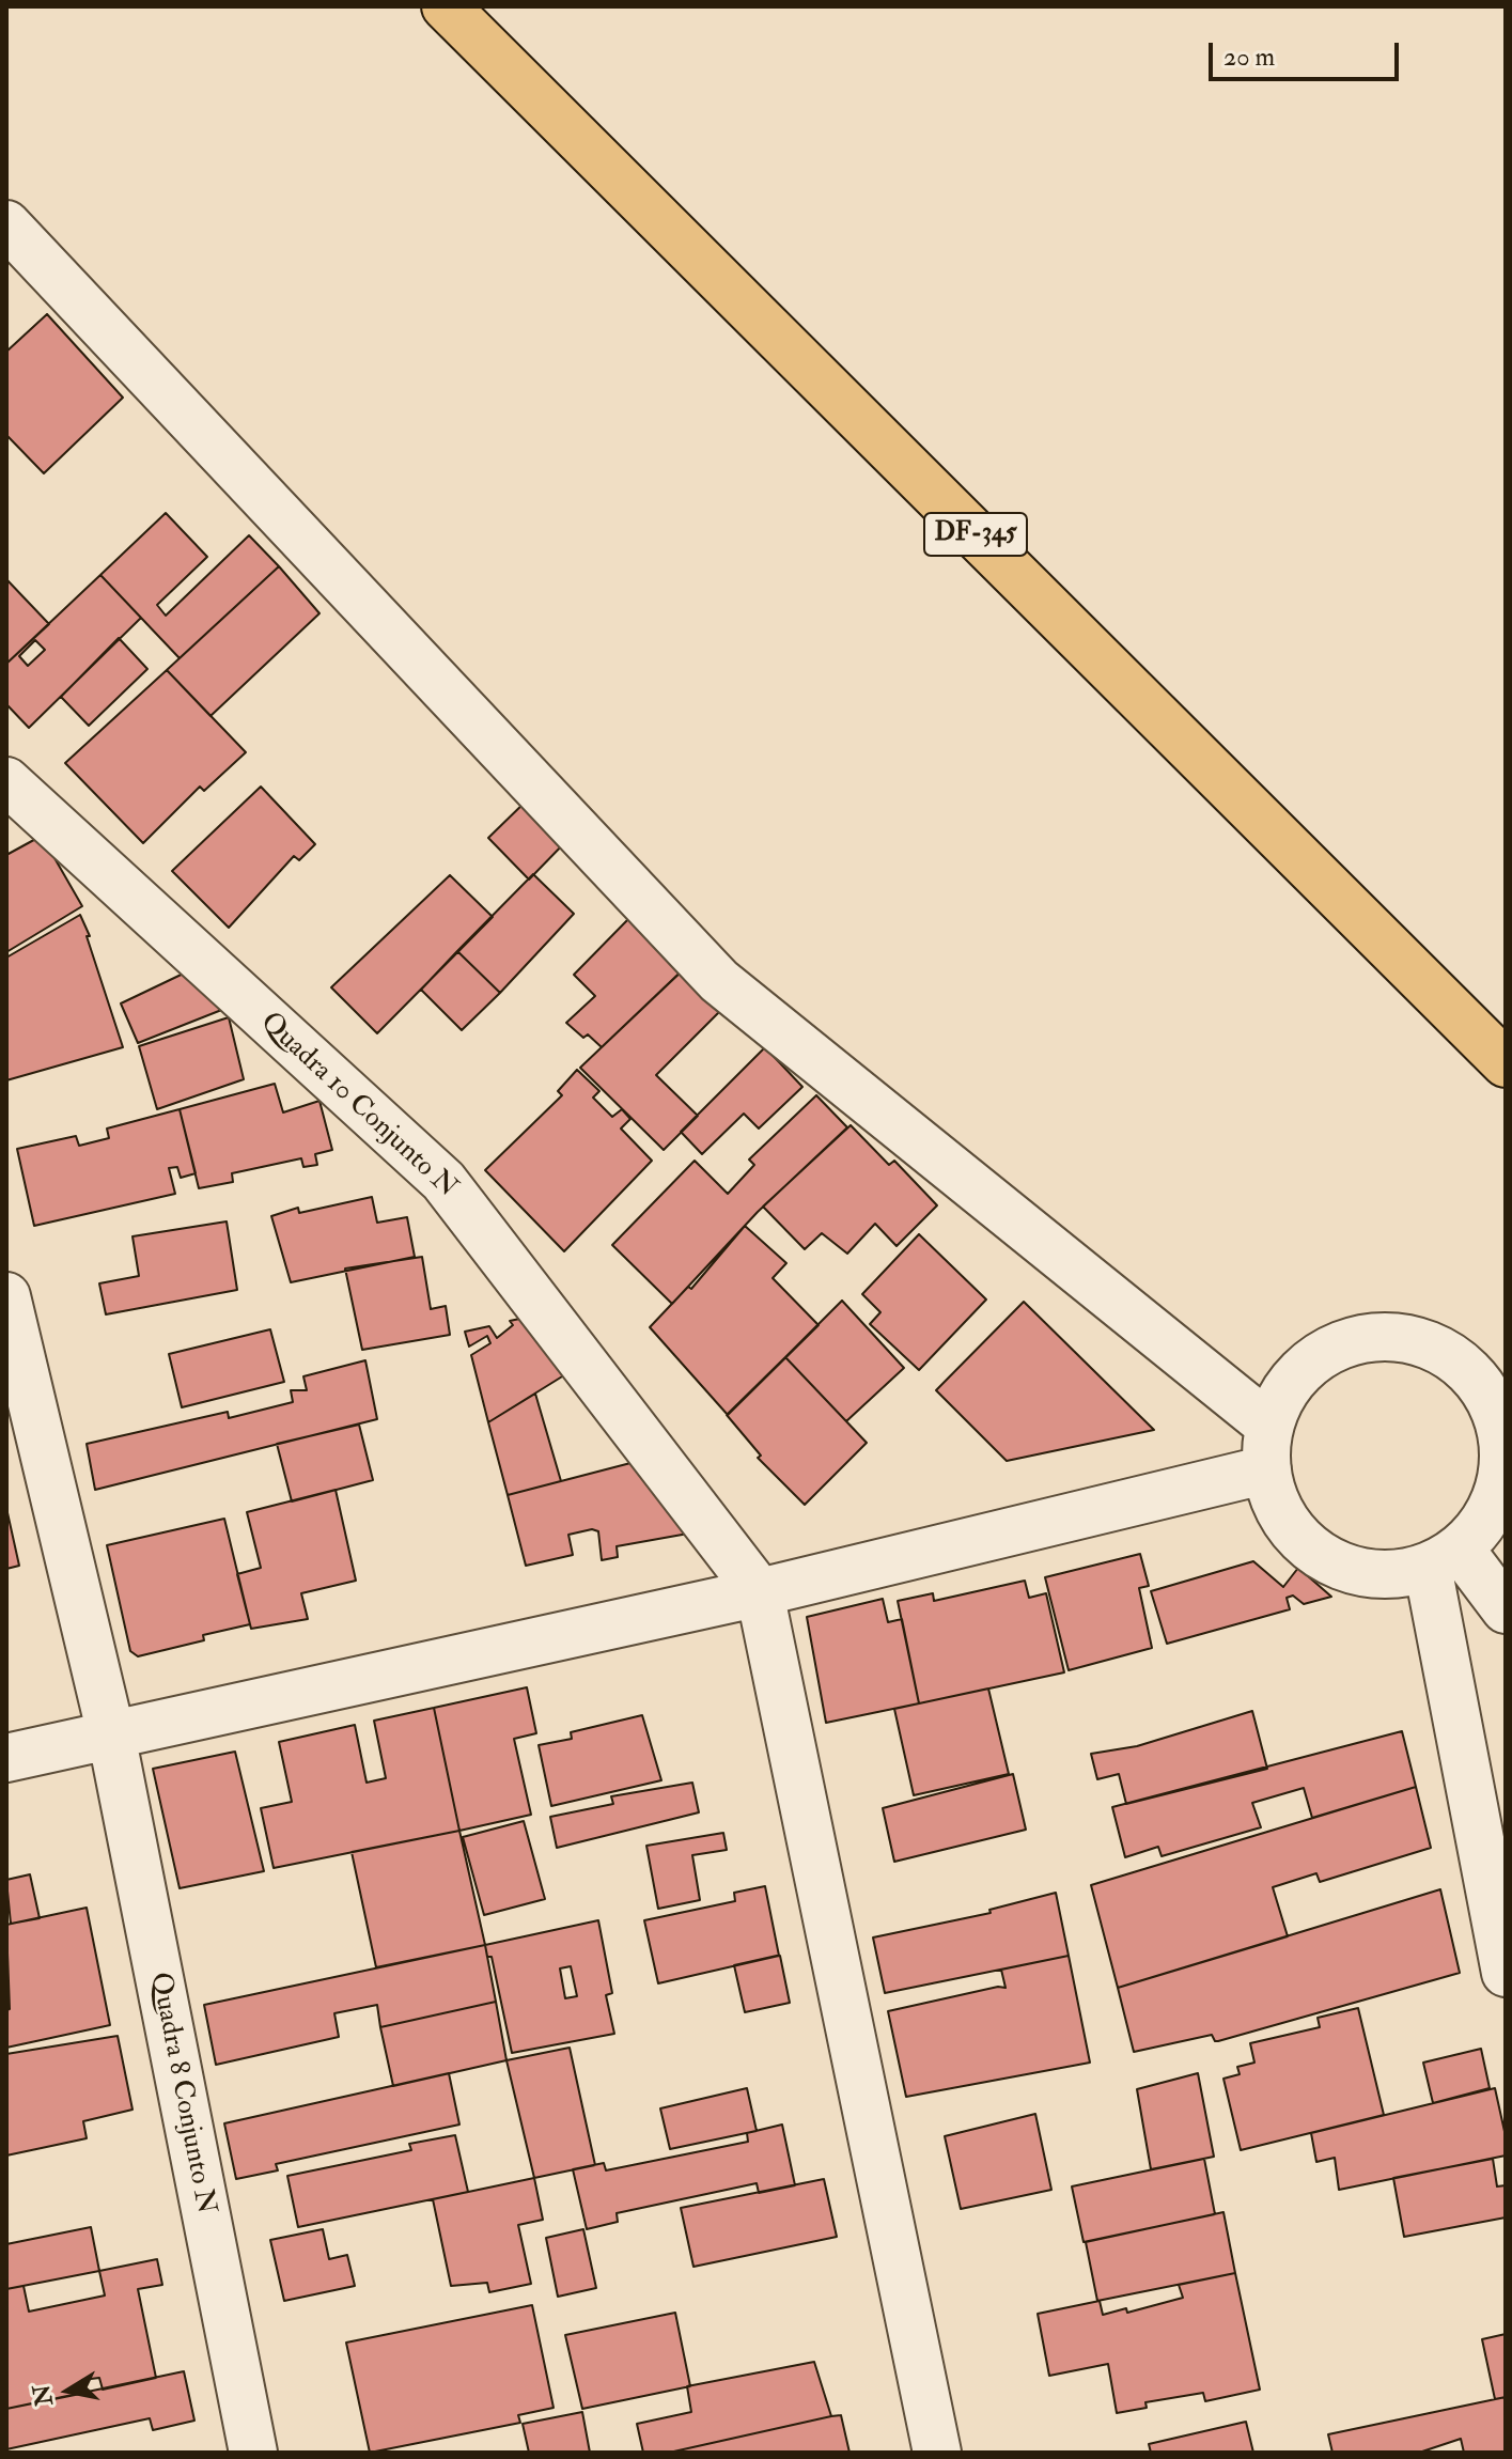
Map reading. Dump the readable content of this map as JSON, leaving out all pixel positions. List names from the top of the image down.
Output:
{
  "streets": {
    "main road": ["DF-345"],
    "street": ["Quadra 10 Conjunto N", "Quadra 8 Conjunto N"]
  },
  "scale_bar": "20 m",
  "north": "left"
}
